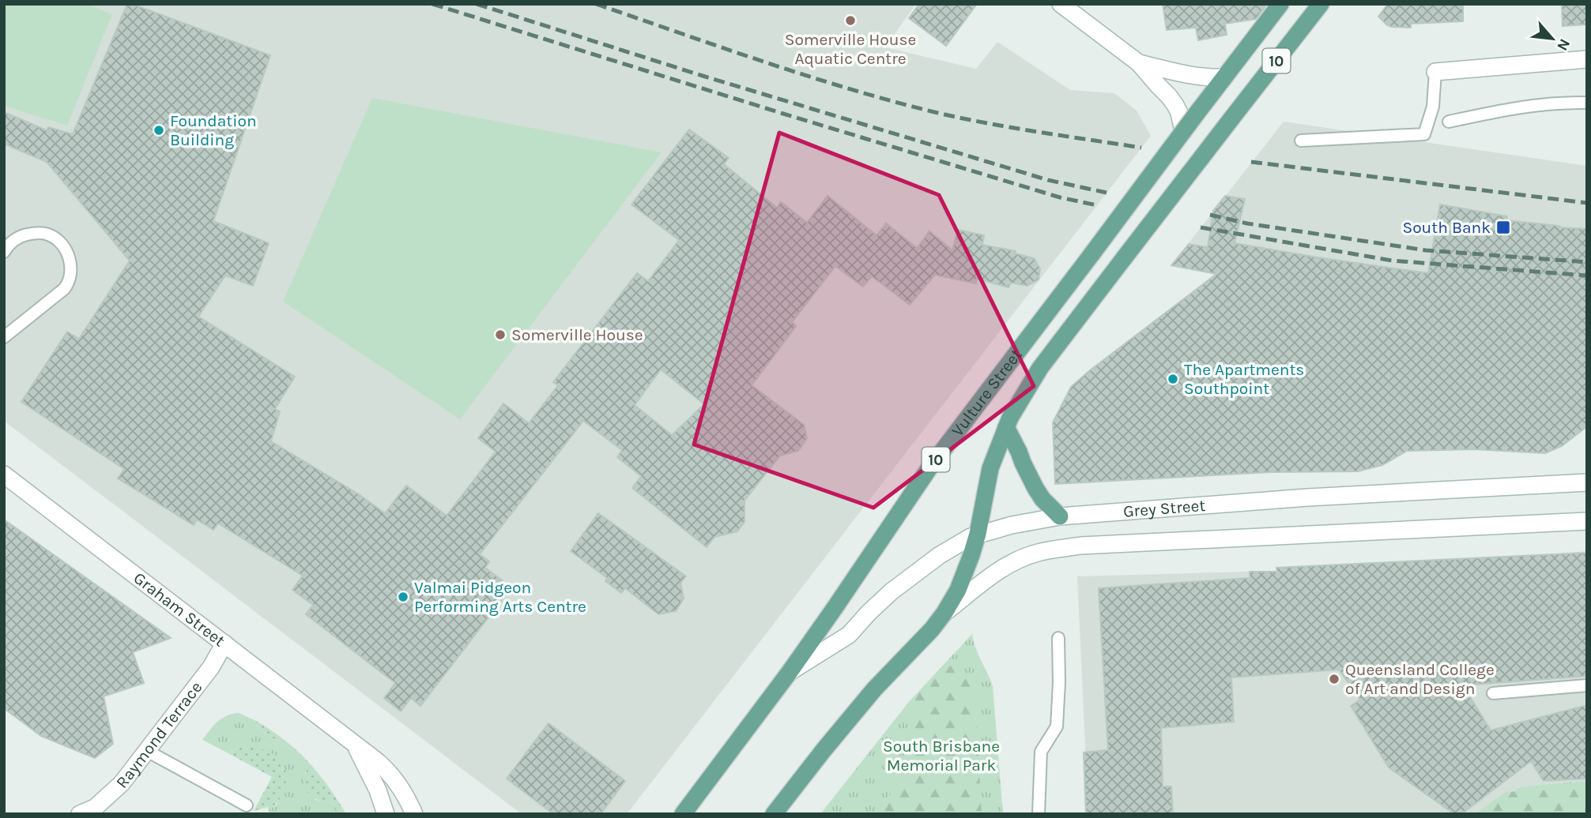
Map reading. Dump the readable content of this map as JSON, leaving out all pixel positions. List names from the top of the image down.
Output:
{
  "streets": {
    "main road": ["10", "Vulture Street"],
    "street": ["Grey Street", "Graham Street", "Raymond Terrace"]
  },
  "crossings": [
    ["Vulture Street", "Grey Street"],
    ["Graham Street", "Raymond Terrace"]
  ],
  "parks": ["South Brisbane Memorial Park"],
  "places": {
    "other": [
      "Somerville House Aquatic Centre",
      "Foundation Building",
      "Somerville House",
      "The Apartments Southpoint",
      "Valmai Pidgeon Performing Arts Centre",
      "Queensland College of Art and Design"
    ],
    "transit": ["South Bank"]
  },
  "north": "bottom right"
}
